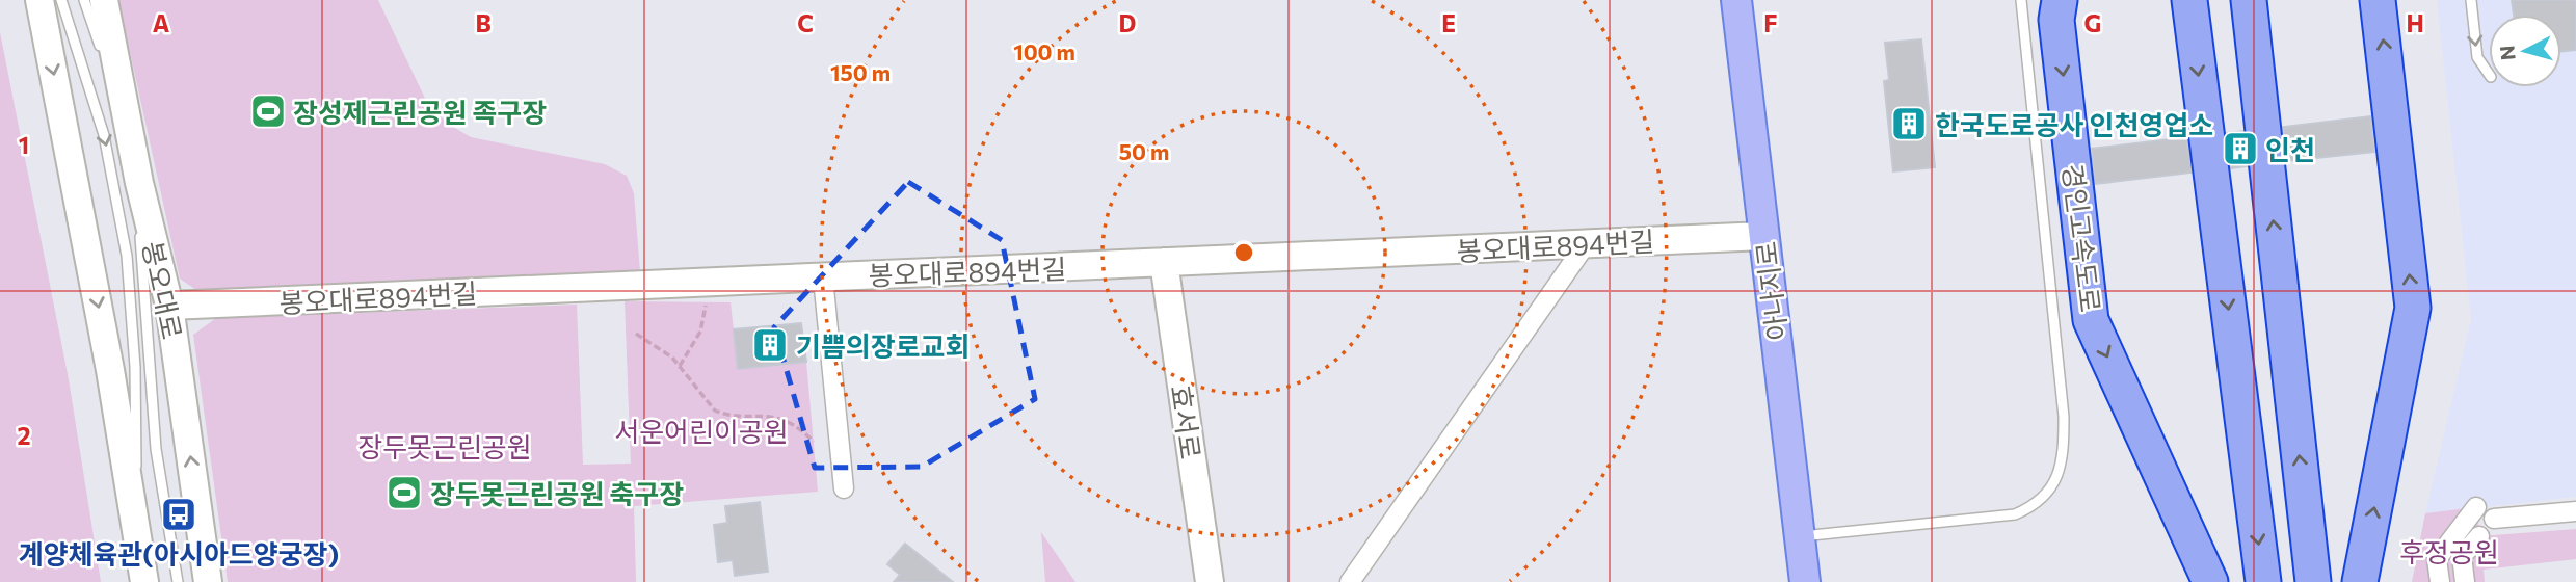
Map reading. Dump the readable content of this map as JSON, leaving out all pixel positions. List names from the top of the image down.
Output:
{
  "streets": {
    "highway": ["경인고속도로"],
    "main road": ["아나지로"],
    "street": ["봉오대로894번길", "봉오대로", "효서로"]
  },
  "crossings": [
    ["봉오대로894번길", "봉오대로"],
    ["봉오대로894번길", "아나지로"],
    ["봉오대로894번길", "효서로"]
  ],
  "parks": ["서운어린이공원", "장두못근린공원", "후정공원"],
  "places": {
    "sports": ["장성제근린공원 족구장", "장두못근린공원 축구장"],
    "building": ["한국도로공사 인천영업소", "인천", "기쁨의장로교회"],
    "bus stop": ["계양체육관(아시아드양궁장)"]
  },
  "north": "left",
  "grid": {
    "columns": [
      "A",
      "B",
      "C",
      "D",
      "E",
      "F",
      "G",
      "H"
    ],
    "rows": ["1", "2"]
  },
  "rings": ["100 m", "150 m", "50 m"]
}
